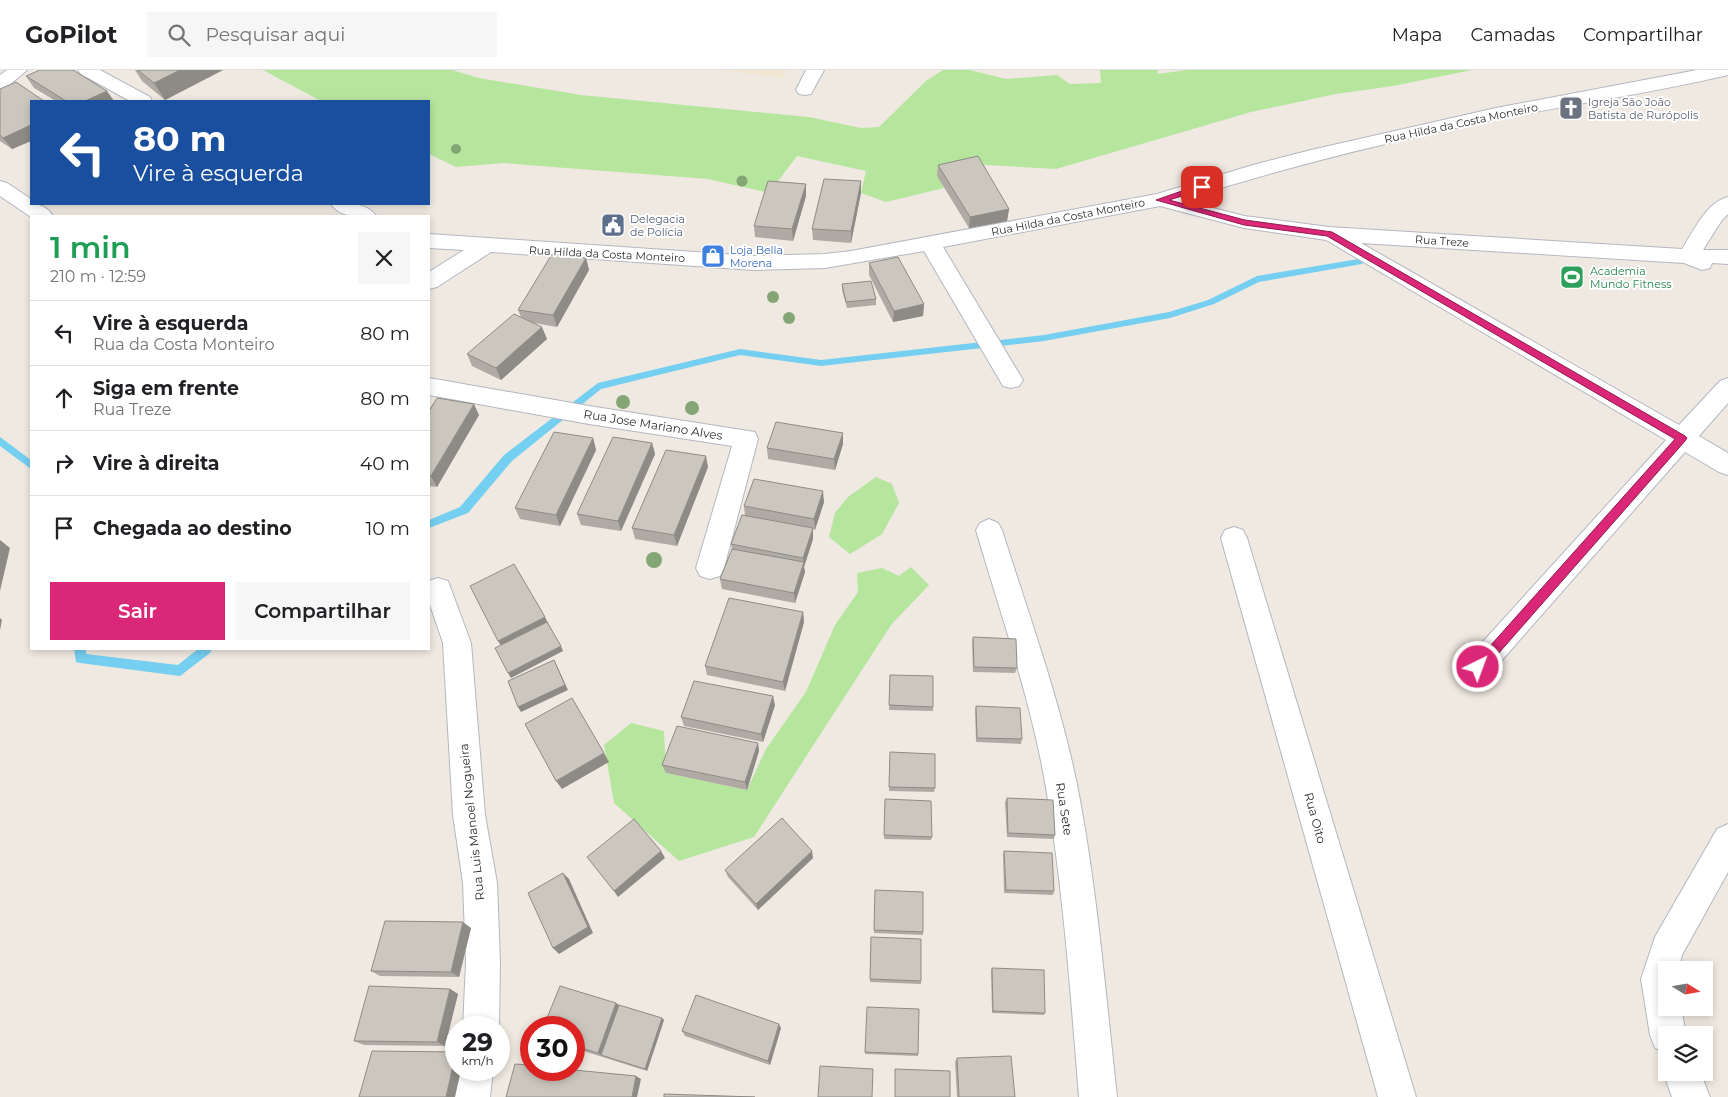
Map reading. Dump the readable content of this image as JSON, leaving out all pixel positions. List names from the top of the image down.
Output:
{
  "streets": {
    "street": [
      "Rua Hilda da Costa Monteiro",
      "Rua Treze",
      "Rua Jose Mariano Alves",
      "Rua Sete",
      "Rua Oito",
      "Rua Luis Manoel Nogueira"
    ]
  },
  "crossings": [
    ["Rua Hilda da Costa Monteiro", "Rua Treze"]
  ],
  "places": {
    "church": ["Igreja São João Batista de Rurópolis"],
    "public building": ["Delegacia de Polícia"],
    "shop": ["Loja Bella Morena"],
    "sports": ["Academia Mundo Fitness"]
  },
  "north": "right",
  "page": {
    "header": "GoPilot",
    "search": "Pesquisar aqui",
    "nav": ["Mapa", "Camadas", "Compartilhar"],
    "turn": ["80 m", "Vire à esquerda"],
    "heading": ["1 min", "210 m · 12:59"],
    "list": [
      {
        "name": "Vire à esquerda",
        "note": "Rua da Costa Monteiro",
        "value": "80 m"
      },
      {
        "name": "Siga em frente",
        "note": "Rua Treze",
        "value": "80 m"
      },
      {
        "name": "Vire à direita",
        "value": "40 m"
      },
      {
        "name": "Chegada ao destino",
        "value": "10 m"
      }
    ],
    "buttons": ["Sair", "Compartilhar"],
    "speed": "29 km/h",
    "limit": "30"
  }
}
